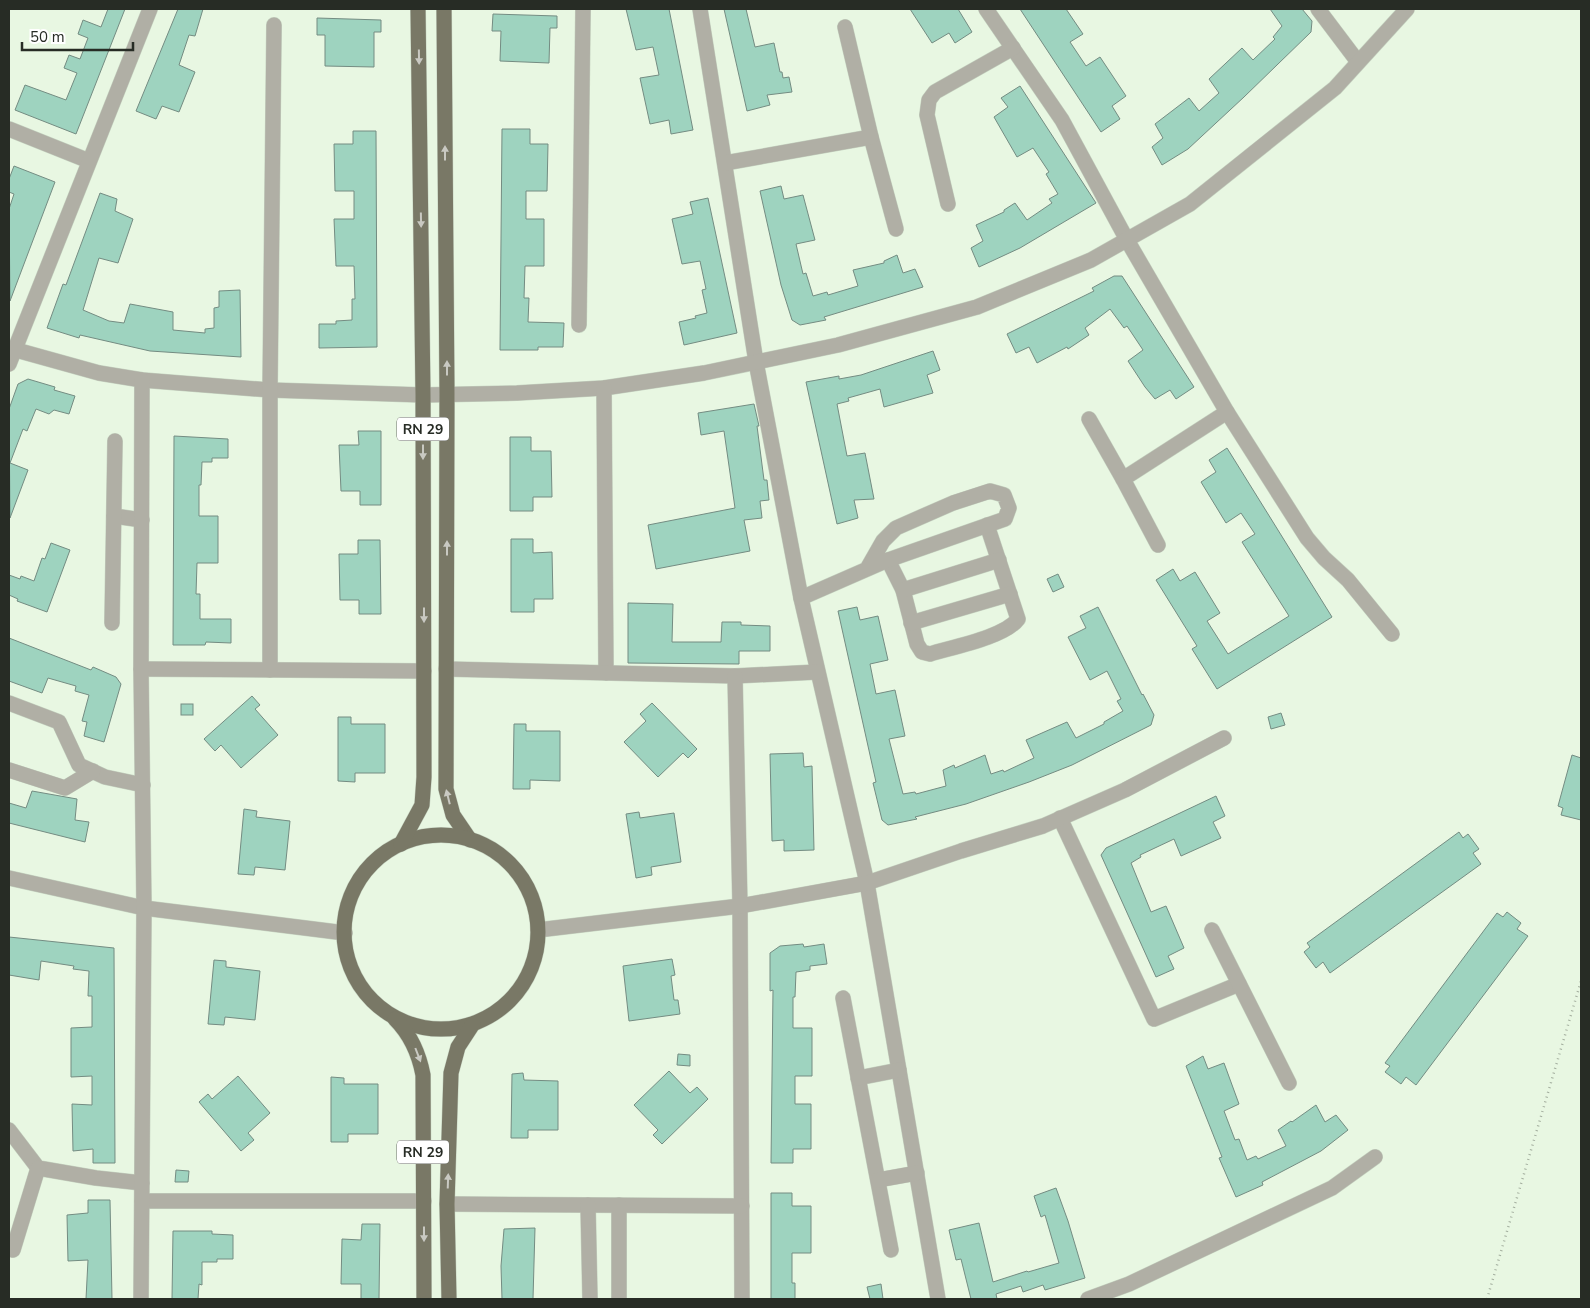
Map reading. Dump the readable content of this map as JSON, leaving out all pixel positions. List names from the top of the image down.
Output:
{
  "streets": {
    "main road": ["RN 29"]
  },
  "scale_bar": "50 m"
}
